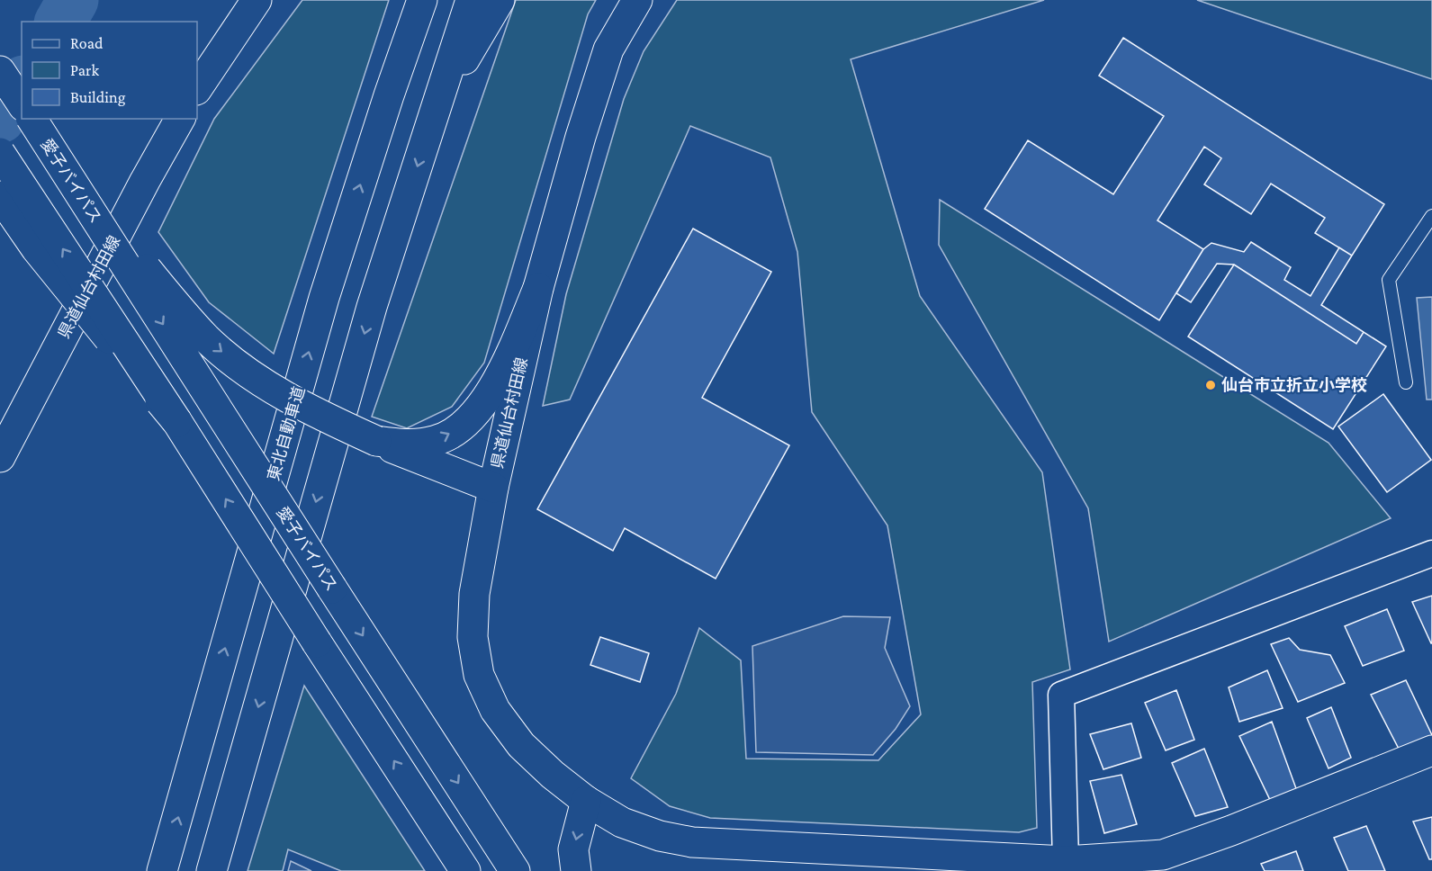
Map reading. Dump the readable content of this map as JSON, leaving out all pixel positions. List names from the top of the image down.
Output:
{
  "streets": {
    "main road": ["愛子バイパス", "県道仙台村田線", "東北自動車道"]
  },
  "places": ["仙台市立折立小学校"],
  "legend": ["Road", "Park", "Building"]
}
